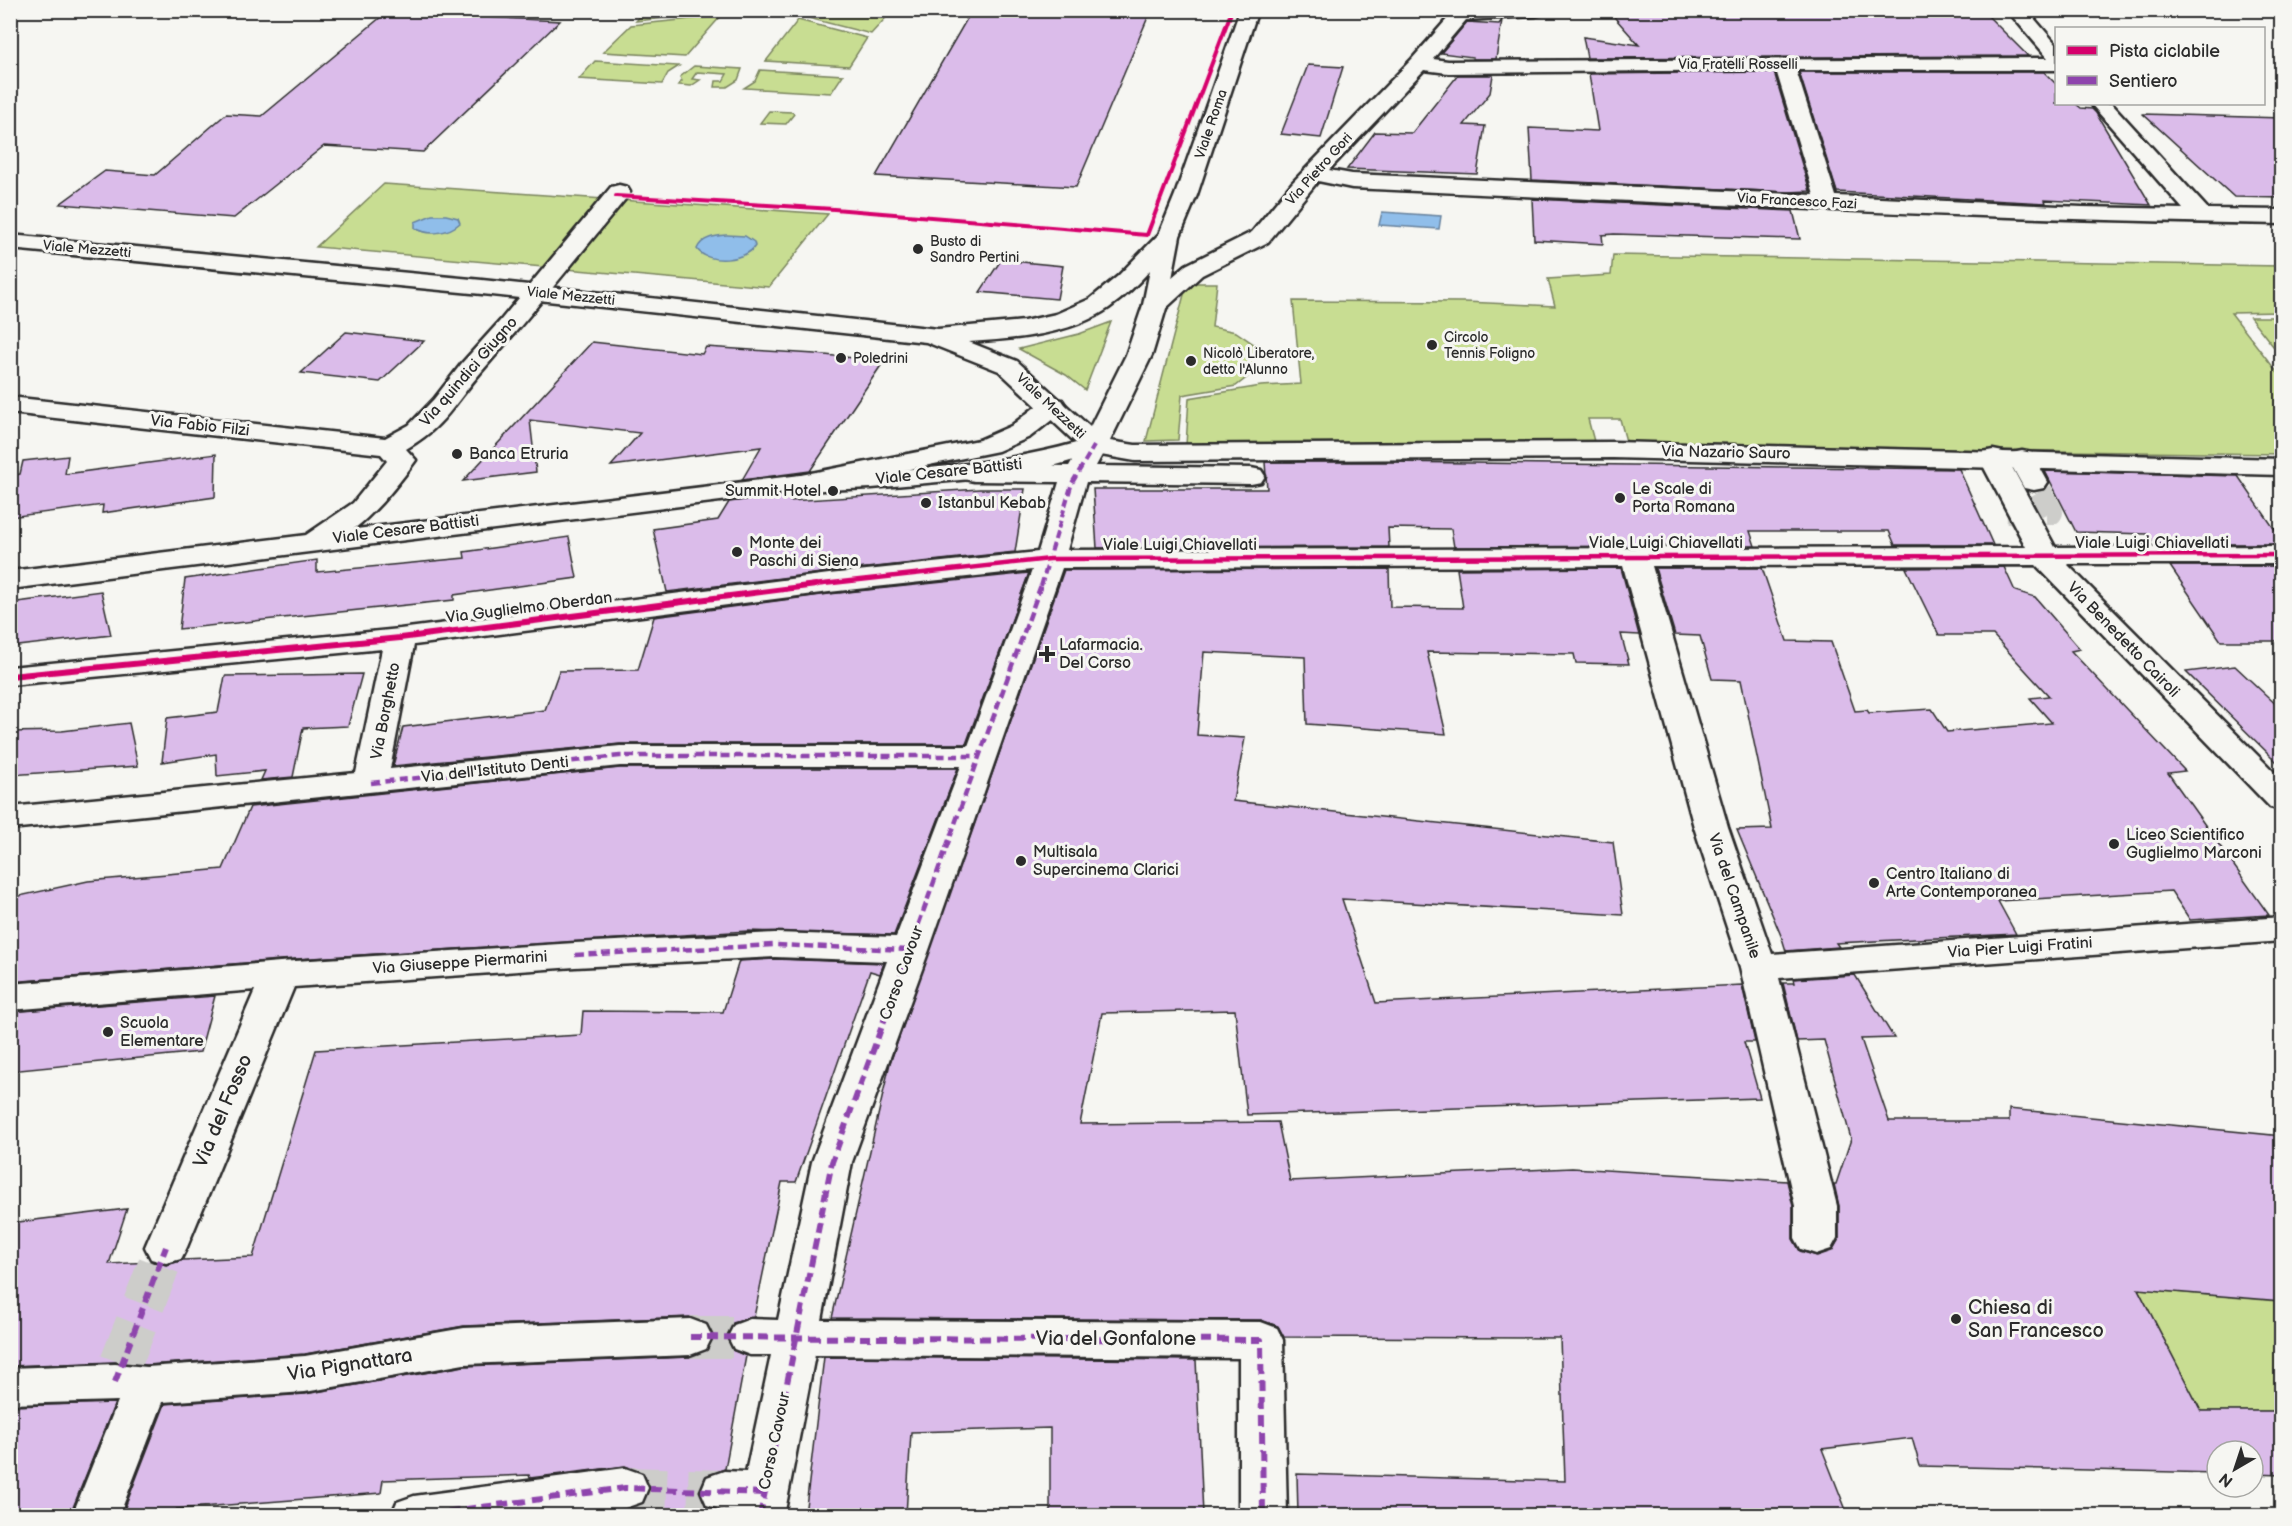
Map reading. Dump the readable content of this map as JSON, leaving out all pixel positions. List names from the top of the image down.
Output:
{
  "streets": {
    "street": [
      "Via Fratelli Rosselli",
      "Viale Roma",
      "Via Pietro Gori",
      "Via Francesco Fazi",
      "Viale Mezzetti",
      "Via quindici Giugno",
      "Via Fabio Filzi",
      "Via Nazario Sauro",
      "Viale Cesare Battisti",
      "Viale Luigi Chiavellati",
      "Via Guglielmo Oberdan",
      "Via Benedetto Cairoli",
      "Via Borghetto",
      "Via dell'Istituto Denti",
      "Via del Campanile",
      "Via Pier Luigi Fratini",
      "Via Giuseppe Piermarini",
      "Corso Cavour",
      "Via del Fosso",
      "Via del Gonfalone",
      "Via Pignattara"
    ]
  },
  "crossings": [
    ["Via Fratelli Rosselli", "Via Pietro Gori"],
    ["Via Pietro Gori", "Via Francesco Fazi"],
    ["Viale Mezzetti", "Via quindici Giugno"],
    ["Viale Mezzetti", "Viale Cesare Battisti"],
    ["Viale Mezzetti", "Corso Cavour"],
    ["Via quindici Giugno", "Via Fabio Filzi"],
    ["Via Nazario Sauro", "Viale Cesare Battisti"],
    ["Via Nazario Sauro", "Via Benedetto Cairoli"],
    ["Viale Cesare Battisti", "Corso Cavour"],
    ["Viale Luigi Chiavellati", "Via Guglielmo Oberdan"],
    ["Viale Luigi Chiavellati", "Via Benedetto Cairoli"],
    ["Viale Luigi Chiavellati", "Via del Campanile"],
    ["Viale Luigi Chiavellati", "Corso Cavour"],
    ["Via Guglielmo Oberdan", "Via Borghetto"],
    ["Via Guglielmo Oberdan", "Corso Cavour"],
    ["Via Borghetto", "Via dell'Istituto Denti"],
    ["Via dell'Istituto Denti", "Corso Cavour"],
    ["Via del Campanile", "Via Pier Luigi Fratini"],
    ["Via Giuseppe Piermarini", "Corso Cavour"],
    ["Via Giuseppe Piermarini", "Via del Fosso"],
    ["Corso Cavour", "Via del Gonfalone"]
  ],
  "places": {
    "other": [
      "Busto di Sandro Pertini",
      "Circolo Tennis Foligno",
      "Poledrini",
      "Nicolò Liberatore, detto l'Alunno",
      "Banca Etruria",
      "Summit Hotel",
      "Le Scale di Porta Romana",
      "Istanbul Kebab",
      "Monte dei Paschi di Siena",
      "Liceo Scientifico Guglielmo Marconi",
      "Multisala Supercinema Clarici",
      "Centro Italiano di Arte Contemporanea",
      "Scuola Elementare",
      "Chiesa di San Francesco"
    ],
    "health": ["Lafarmacia. Del Corso"]
  },
  "legend": ["Pista ciclabile", "Sentiero"],
  "north": "bottom left"
}
